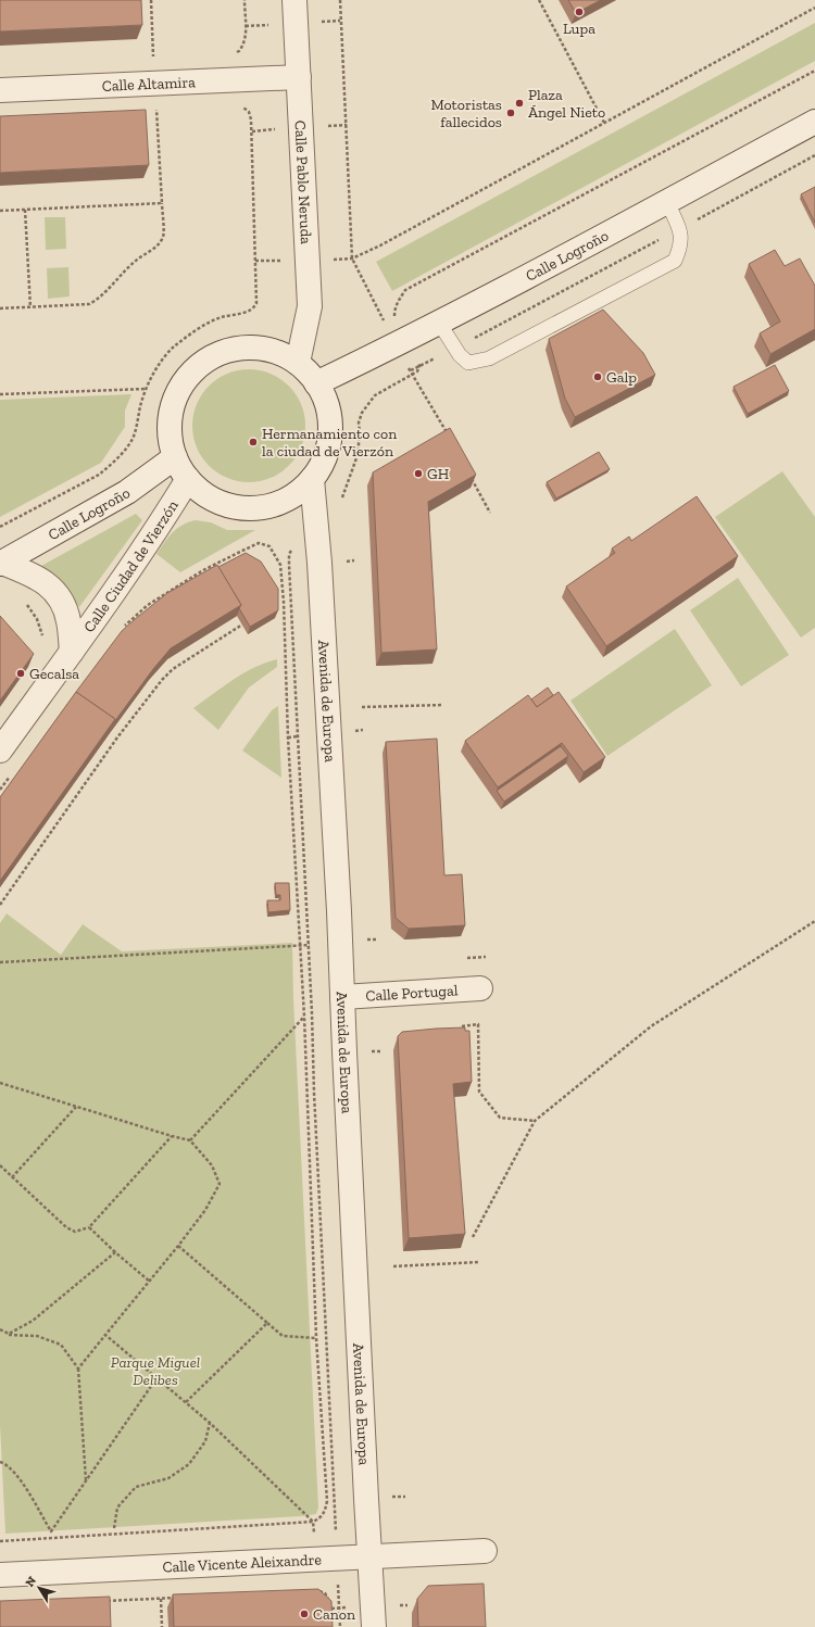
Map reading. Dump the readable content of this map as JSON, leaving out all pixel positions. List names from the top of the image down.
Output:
{
  "streets": {
    "street": [
      "Calle Altamira",
      "Calle Pablo Neruda",
      "Calle Logroño",
      "Calle Ciudad de Vierzón",
      "Avenida de Europa",
      "Calle Portugal",
      "Calle Vicente Aleixandre"
    ]
  },
  "crossings": [
    ["Calle Altamira", "Calle Pablo Neruda"],
    ["Calle Logroño", "Calle Ciudad de Vierzón"],
    ["Avenida de Europa", "Calle Portugal"],
    ["Avenida de Europa", "Calle Vicente Aleixandre"]
  ],
  "parks": ["Parque Miguel Delibes"],
  "places": [
    "Lupa",
    "Plaza Ángel Nieto",
    "Motoristas fallecidos",
    "Galp",
    "Hermanamiento con la ciudad de Vierzón",
    "GH",
    "Gecalsa",
    "Canon"
  ],
  "north": "top left"
}
